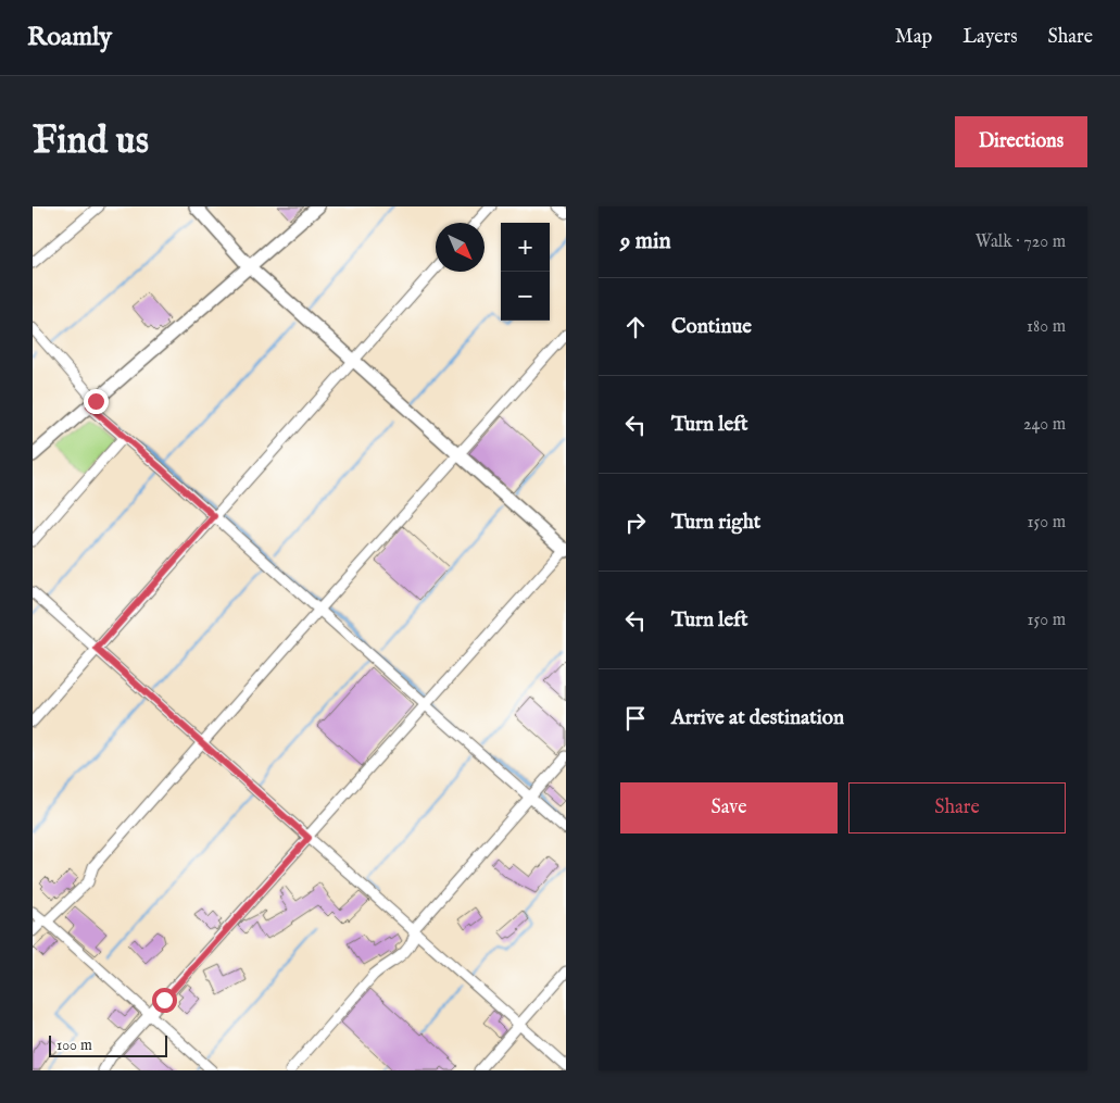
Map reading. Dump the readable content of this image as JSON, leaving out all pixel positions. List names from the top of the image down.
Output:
{
  "scale_bar": "100 m",
  "north": "bottom right",
  "page": {
    "header": "Roamly",
    "nav": ["Map", "Layers", "Share"],
    "buttons": [
      "Directions",
      ["Save", "Share"]
    ],
    "title": "Find us",
    "heading": ["9 min", "Walk · 720 m"],
    "map_buttons": ["+", "−"],
    "list": [
      ["Continue", "180 m"],
      ["Turn left", "240 m"],
      ["Turn right", "150 m"],
      ["Turn left", "150 m"],
      "Arrive at destination"
    ],
    "scale": "100 m"
  }
}
